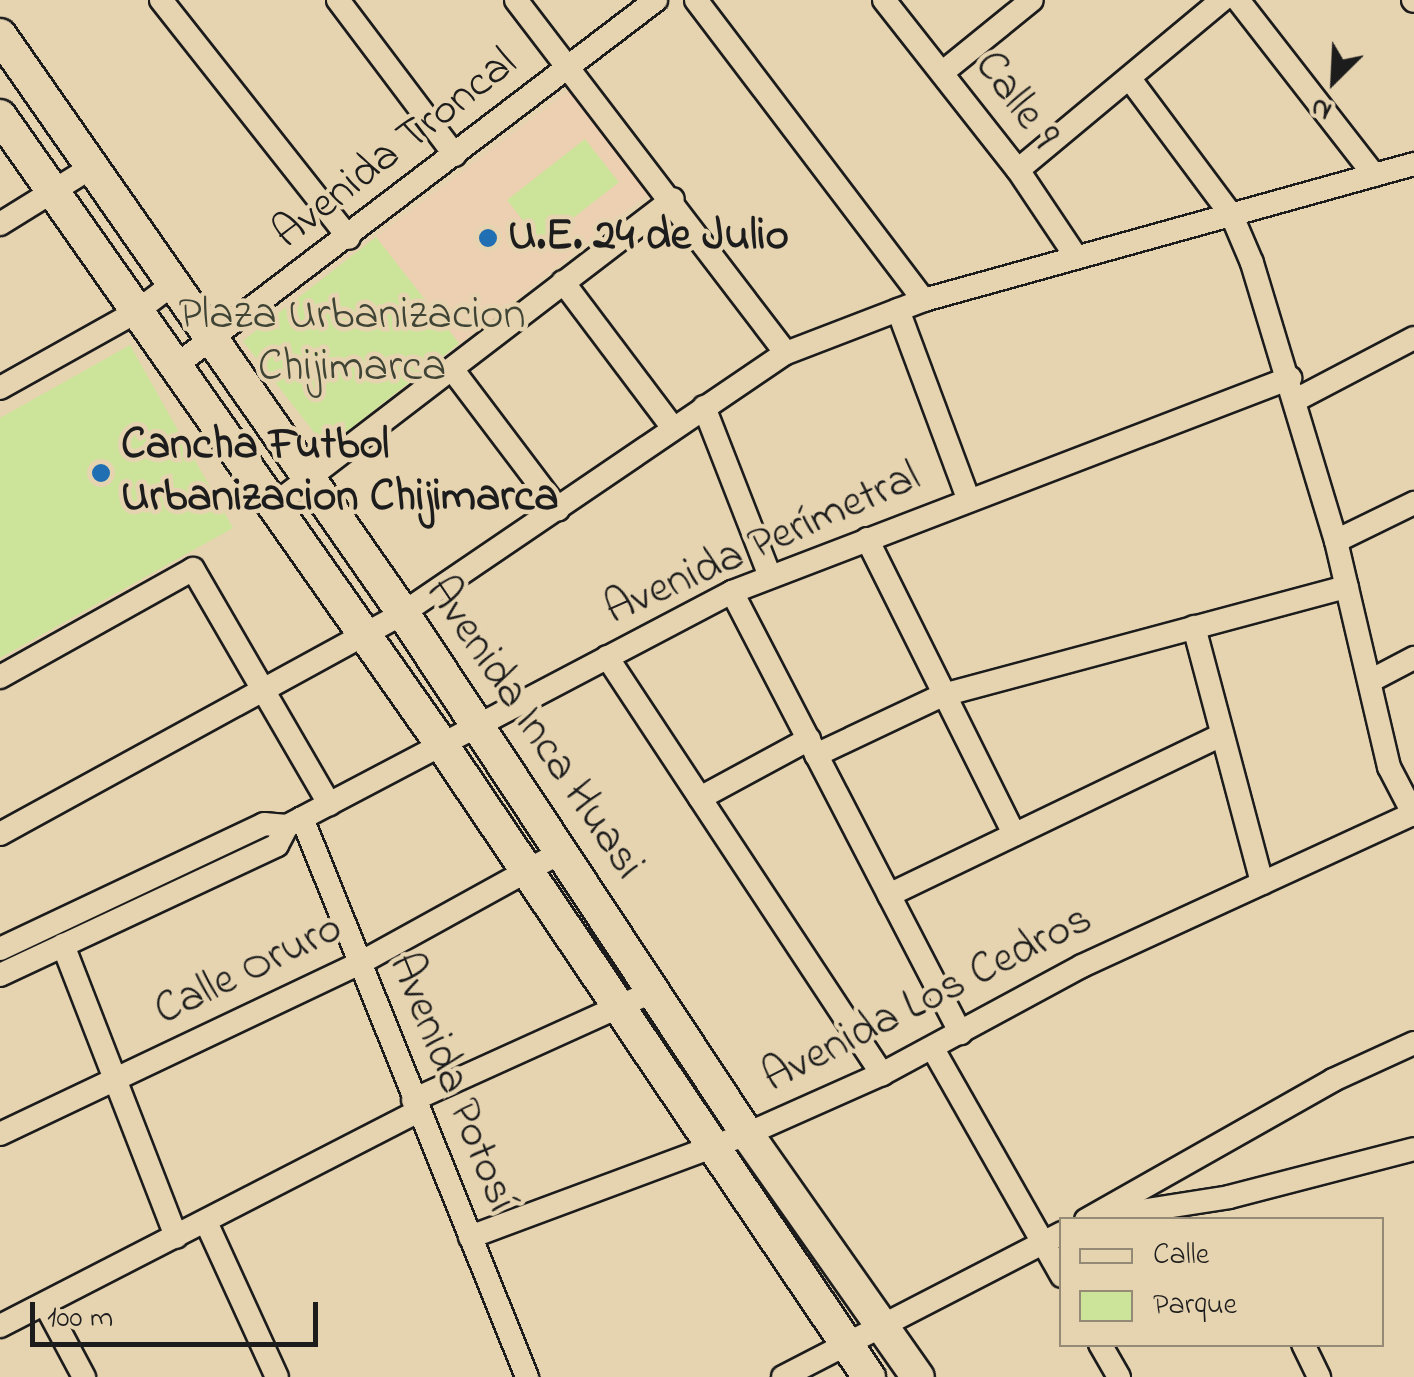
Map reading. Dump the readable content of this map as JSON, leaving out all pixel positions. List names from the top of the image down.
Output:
{
  "streets": {
    "street": [
      "Calle 9",
      "Avenida Troncal",
      "Avenida Perímetral",
      "Avenida Inca Huasi",
      "Calle Oruro",
      "Avenida Los Cedros",
      "Avenida Potosí"
    ]
  },
  "crossings": [
    ["Avenida Troncal", "Avenida Inca Huasi"],
    ["Avenida Perímetral", "Avenida Inca Huasi"],
    ["Avenida Perímetral", "Avenida Potosí"],
    ["Avenida Inca Huasi", "Calle Oruro"],
    ["Avenida Inca Huasi", "Avenida Los Cedros"],
    ["Calle Oruro", "Avenida Potosí"],
    ["Avenida Los Cedros", "Avenida Potosí"]
  ],
  "parks": ["Plaza Urbanizacion Chijimarca"],
  "places": ["U.E. 24 de Julio", "Cancha Futbol Urbanizacion Chijimarca"],
  "legend": ["Calle", "Parque"],
  "scale_bar": "100 m",
  "north": "bottom left"
}
